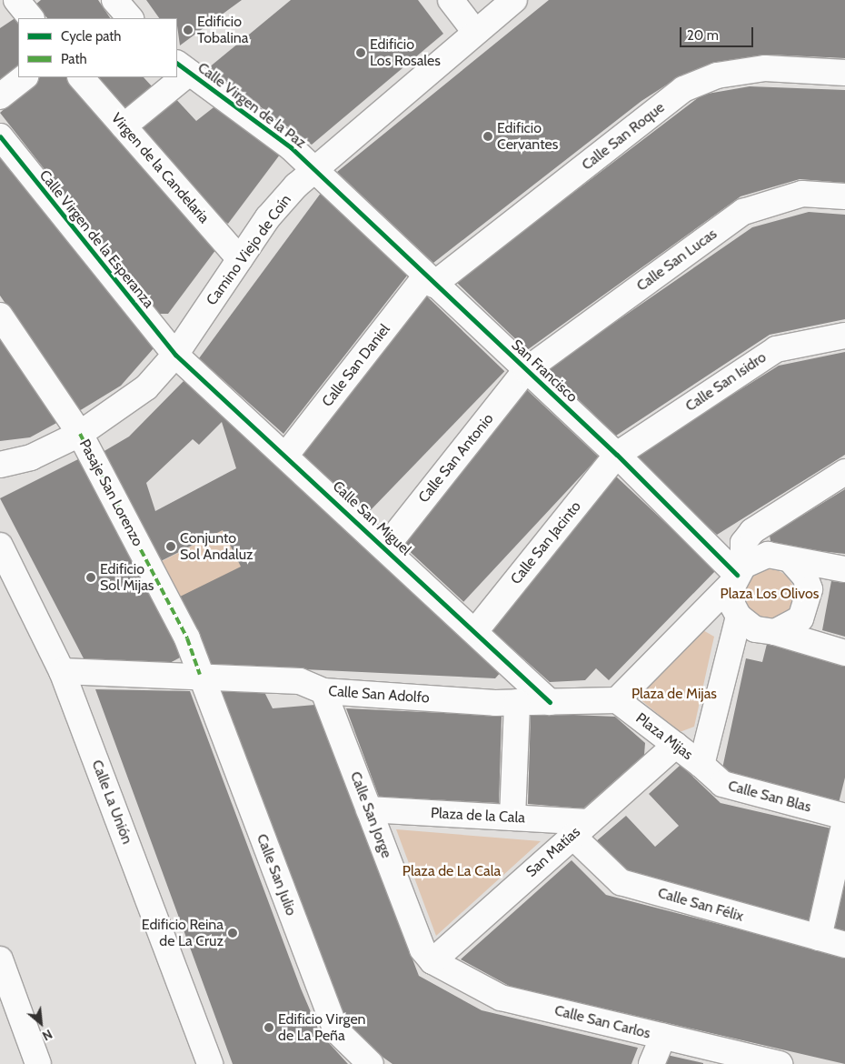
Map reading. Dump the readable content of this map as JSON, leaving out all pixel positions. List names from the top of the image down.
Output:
{
  "streets": {
    "street": [
      "Calle Virgen de la Paz",
      "Calle San Roque",
      "Virgen de la Candelaria",
      "Calle Virgen de la Esperanza",
      "Camino Viejo de Coín",
      "Calle San Lucas",
      "Calle San Daniel",
      "San Francisco",
      "Calle San Isidro",
      "Calle San Antonio",
      "Pasaje San Lorenzo",
      "Calle San Miguel",
      "Calle San Jacinto",
      "Calle San Adolfo",
      "Plaza Mijas",
      "Calle San Blas",
      "Calle La Unión",
      "Calle San Jorge",
      "Plaza de la Cala",
      "San Matías",
      "Calle San Julio",
      "Calle San Félix",
      "Calle San Carlos"
    ]
  },
  "crossings": [
    ["Calle Virgen de la Paz", "Camino Viejo de Coín"],
    ["Calle Virgen de la Paz", "San Francisco"],
    ["Calle San Roque", "Calle San Daniel"],
    ["Calle San Roque", "San Francisco"],
    ["Virgen de la Candelaria", "Camino Viejo de Coín"],
    ["Calle Virgen de la Esperanza", "Camino Viejo de Coín"],
    ["Calle Virgen de la Esperanza", "Calle San Miguel"],
    ["Camino Viejo de Coín", "San Francisco"],
    ["Camino Viejo de Coín", "Pasaje San Lorenzo"],
    ["Camino Viejo de Coín", "Calle San Miguel"],
    ["Calle San Lucas", "San Francisco"],
    ["Calle San Lucas", "Calle San Antonio"],
    ["Calle San Daniel", "San Francisco"],
    ["Calle San Daniel", "Calle San Miguel"],
    ["San Francisco", "Calle San Isidro"],
    ["San Francisco", "Calle San Antonio"],
    ["San Francisco", "Calle San Jacinto"],
    ["San Francisco", "Plaza Mijas"],
    ["Calle San Isidro", "Calle San Jacinto"],
    ["Calle San Antonio", "Calle San Miguel"],
    ["Pasaje San Lorenzo", "Calle San Adolfo"],
    ["Pasaje San Lorenzo", "Calle San Julio"],
    ["Calle San Miguel", "Calle San Jacinto"],
    ["Calle San Miguel", "Calle San Adolfo"],
    ["Calle San Adolfo", "Plaza Mijas"],
    ["Calle San Adolfo", "Calle La Unión"],
    ["Calle San Adolfo", "Calle San Jorge"],
    ["Calle San Adolfo", "Calle San Julio"],
    ["Plaza Mijas", "Calle San Blas"],
    ["Plaza Mijas", "San Matías"],
    ["Calle San Jorge", "Plaza de la Cala"],
    ["Calle San Jorge", "San Matías"],
    ["Calle San Jorge", "Calle San Carlos"],
    ["Plaza de la Cala", "San Matías"],
    ["Plaza de la Cala", "Calle San Félix"],
    ["San Matías", "Calle San Félix"],
    ["San Matías", "Calle San Carlos"]
  ],
  "parks": ["Plaza Los Olivos", "Plaza de Mijas", "Plaza de La Cala"],
  "places": [
    "Edificio Tobalina",
    "Edificio Los Rosales",
    "Edificio Cervantes",
    "Conjunto Sol Andaluz",
    "Edificio Sol Mijas",
    "Edificio Reina de La Cruz",
    "Edificio Virgen de La Peña"
  ],
  "legend": ["Cycle path", "Path"],
  "scale_bar": "20 m",
  "north": "bottom right"
}
